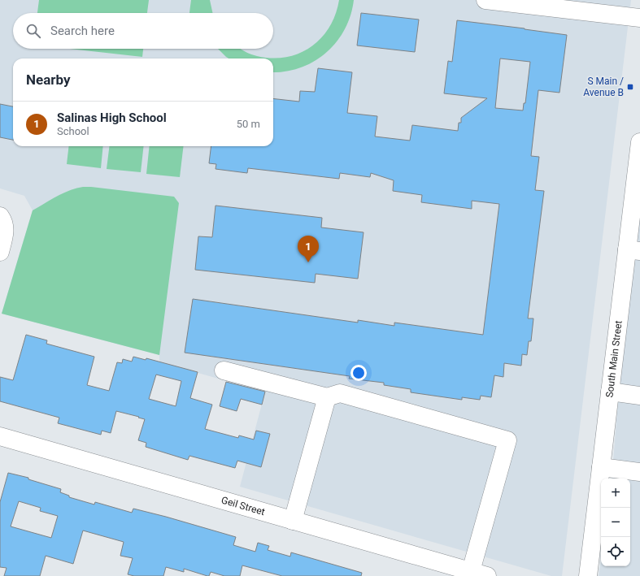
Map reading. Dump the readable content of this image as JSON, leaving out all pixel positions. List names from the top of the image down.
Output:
{
  "streets": {
    "street": ["South Main Street", "Geil Street"]
  },
  "places": {
    "transit": ["S Main / Avenue B"]
  },
  "page": {
    "search": "Search here",
    "heading": "Nearby",
    "list": [
      {
        "mark": "1",
        "name": "Salinas High School",
        "note": "School",
        "value": "50 m"
      }
    ],
    "pins": "1",
    "map_buttons": ["+", "−"]
  }
}
